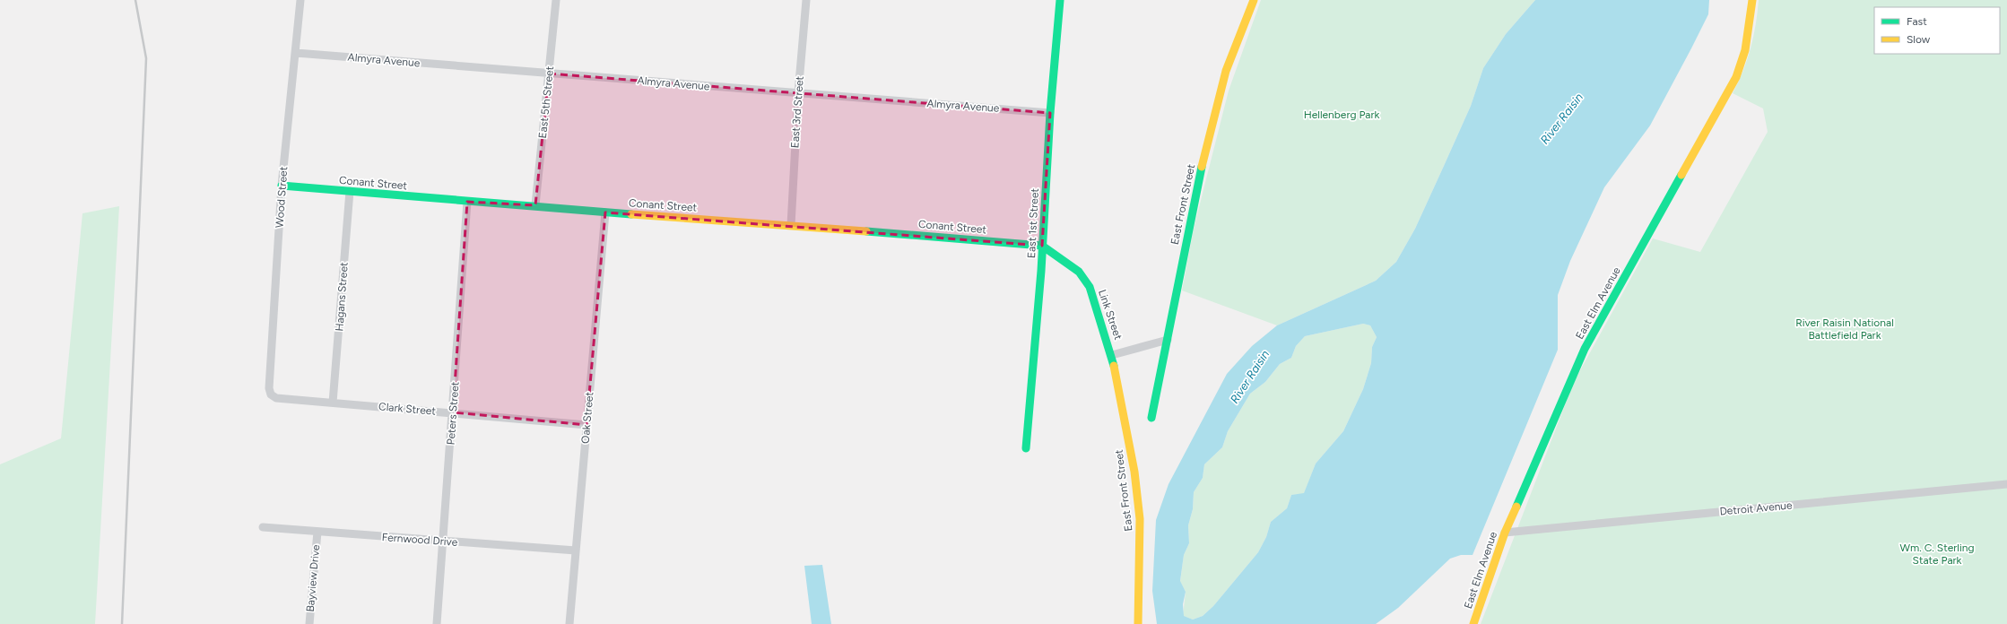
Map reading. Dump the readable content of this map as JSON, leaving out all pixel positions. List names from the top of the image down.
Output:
{
  "streets": {
    "street": [
      "Almyra Avenue",
      "East 5th Street",
      "East 3rd Street",
      "Conant Street",
      "Wood Street",
      "East Front Street",
      "East 1st Street",
      "Hagans Street",
      "East Elm Avenue",
      "Link Street",
      "Clark Street",
      "Peters Street",
      "Oak Street",
      "Detroit Avenue",
      "Fernwood Drive",
      "Bayview Drive"
    ]
  },
  "crossings": [
    ["Almyra Avenue", "East 5th Street"],
    ["Almyra Avenue", "East 3rd Street"],
    ["Almyra Avenue", "Wood Street"],
    ["Almyra Avenue", "East 1st Street"],
    ["East 5th Street", "Conant Street"],
    ["East 3rd Street", "Conant Street"],
    ["Conant Street", "Wood Street"],
    ["Conant Street", "East 1st Street"],
    ["Conant Street", "Hagans Street"],
    ["Conant Street", "Link Street"],
    ["Conant Street", "Peters Street"],
    ["Conant Street", "Oak Street"],
    ["Wood Street", "Clark Street"],
    ["East Front Street", "Link Street"],
    ["East 1st Street", "Link Street"],
    ["Hagans Street", "Clark Street"],
    ["East Elm Avenue", "Detroit Avenue"],
    ["Clark Street", "Peters Street"],
    ["Clark Street", "Oak Street"],
    ["Peters Street", "Fernwood Drive"],
    ["Oak Street", "Fernwood Drive"],
    ["Fernwood Drive", "Bayview Drive"]
  ],
  "water": ["River Raisin"],
  "parks": ["Hellenberg Park", "River Raisin National Battlefield Park", "Wm. C. Sterling State Park"],
  "legend": ["Fast", "Slow"]
}
